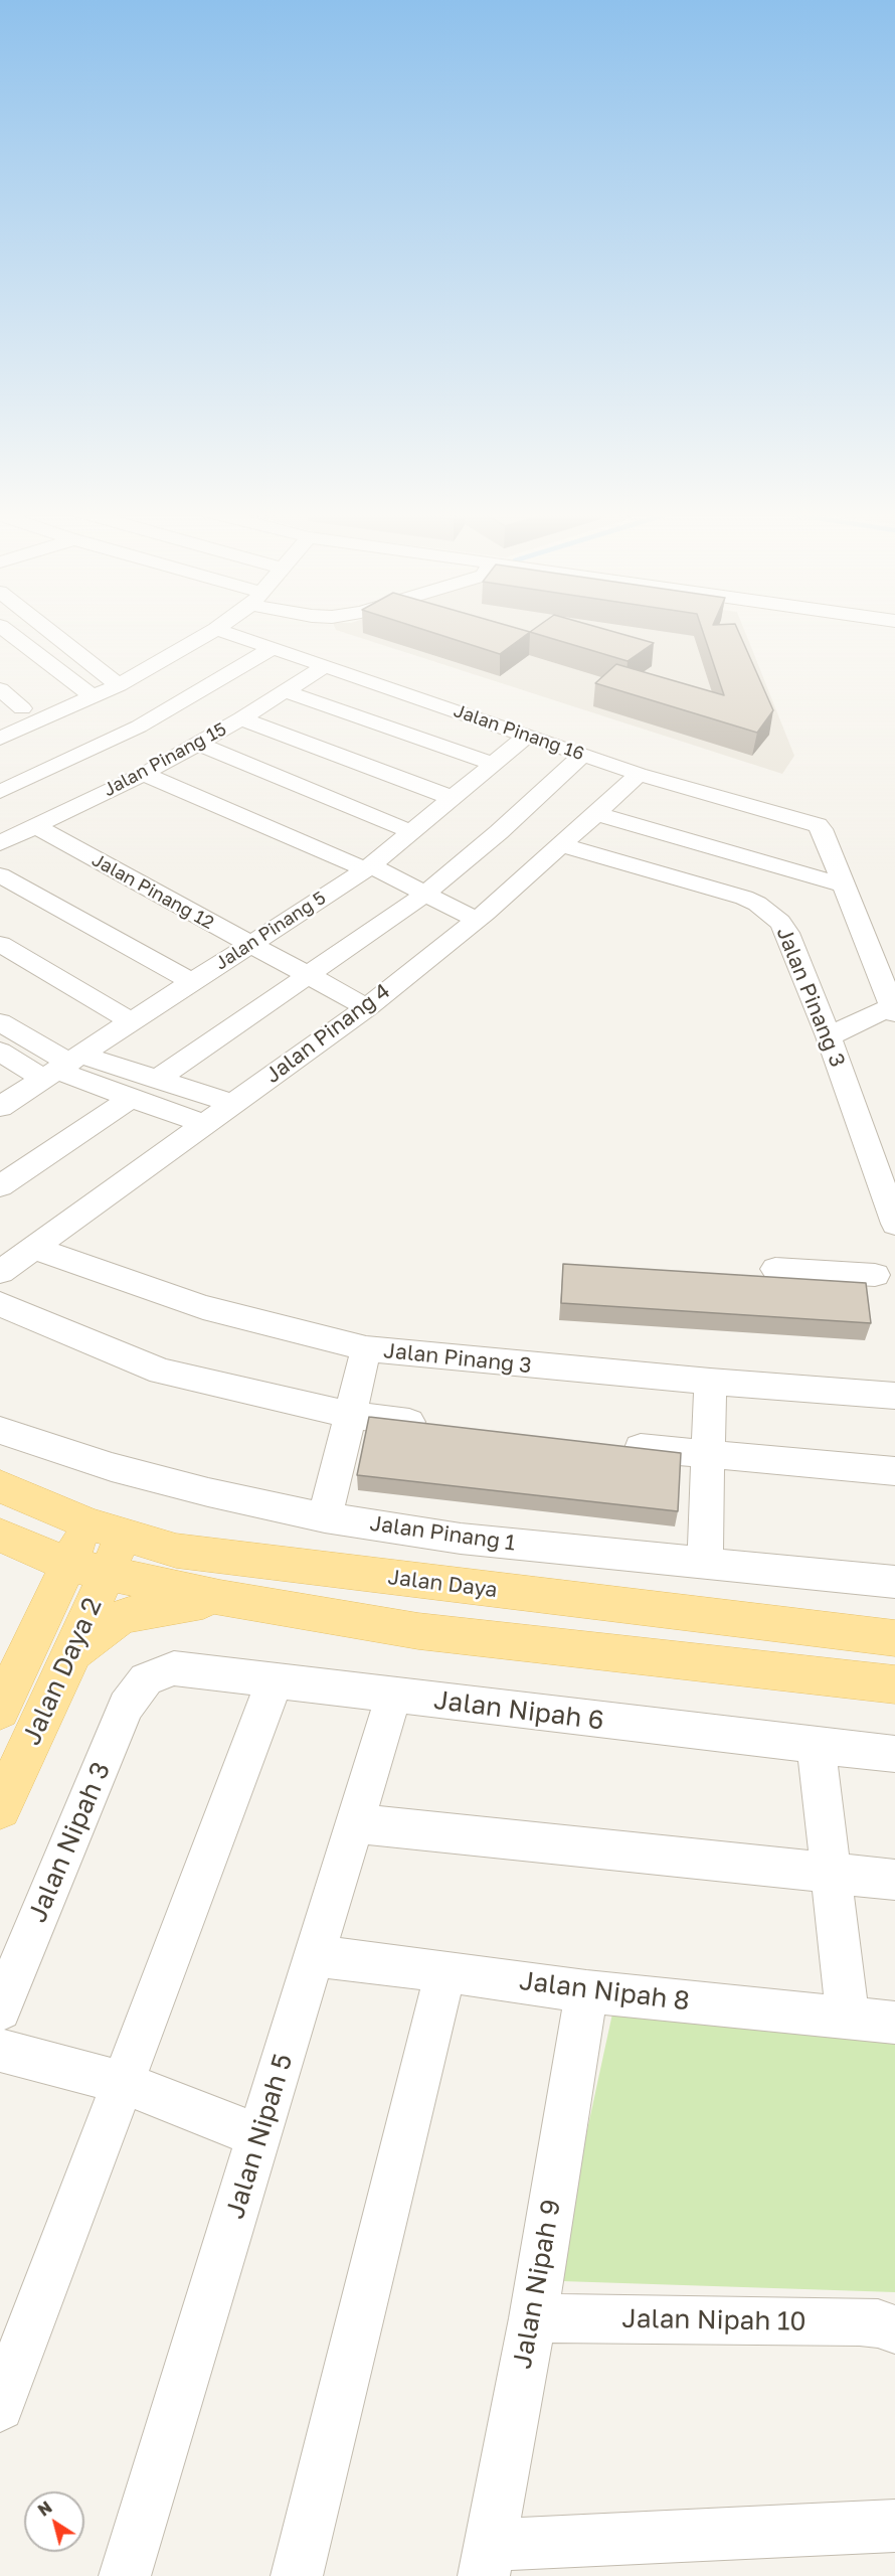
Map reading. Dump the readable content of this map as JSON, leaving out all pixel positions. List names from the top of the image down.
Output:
{
  "streets": {
    "main road": ["Jalan Daya", "Jalan Daya 2"],
    "street": [
      "Jalan Pinang 16",
      "Jalan Pinang 15",
      "Jalan Pinang 12",
      "Jalan Pinang 5",
      "Jalan Pinang 3",
      "Jalan Pinang 4",
      "Jalan Pinang 1",
      "Jalan Nipah 6",
      "Jalan Nipah 3",
      "Jalan Nipah 8",
      "Jalan Nipah 5",
      "Jalan Nipah 9",
      "Jalan Nipah 10"
    ]
  },
  "crossings": [
    ["Jalan Pinang 16", "Jalan Pinang 15"],
    ["Jalan Pinang 16", "Jalan Pinang 5"],
    ["Jalan Pinang 16", "Jalan Pinang 4"],
    ["Jalan Pinang 15", "Jalan Pinang 12"],
    ["Jalan Pinang 12", "Jalan Pinang 5"],
    ["Jalan Pinang 12", "Jalan Pinang 4"],
    ["Jalan Pinang 3", "Jalan Pinang 4"],
    ["Jalan Daya", "Jalan Daya 2"],
    ["Jalan Nipah 6", "Jalan Nipah 3"],
    ["Jalan Nipah 6", "Jalan Nipah 5"],
    ["Jalan Nipah 8", "Jalan Nipah 5"],
    ["Jalan Nipah 8", "Jalan Nipah 9"],
    ["Jalan Nipah 9", "Jalan Nipah 10"]
  ],
  "north": "top left"
}
